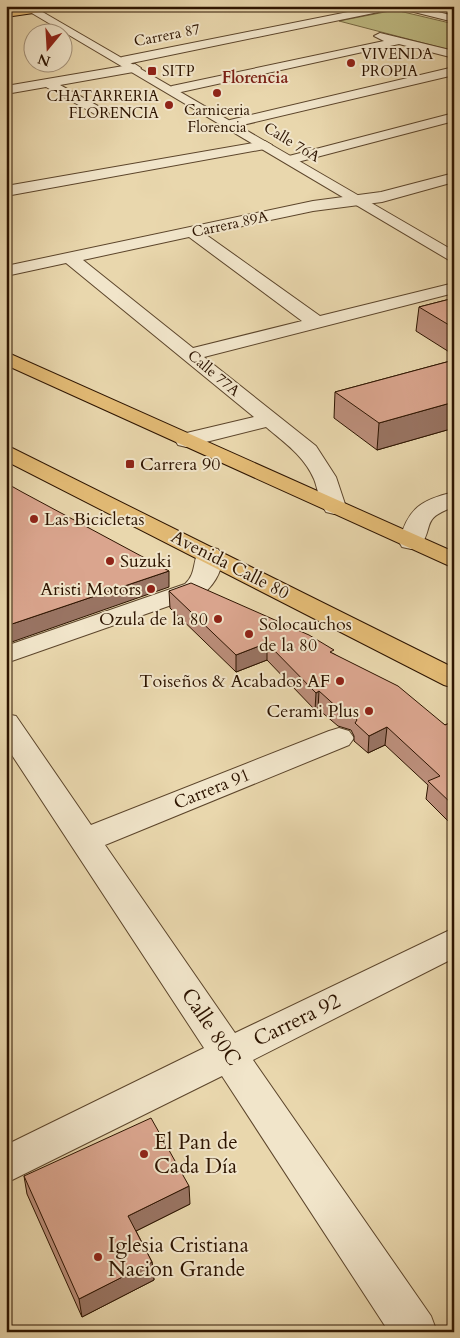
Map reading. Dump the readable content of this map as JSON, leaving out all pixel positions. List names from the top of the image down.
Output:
{
  "streets": {
    "main road": ["Avenida Calle 80"],
    "street": [
      "Carrera 87",
      "Calle 76A",
      "Carrera 89A",
      "Calle 77A",
      "Carrera 91",
      "Carrera 92",
      "Calle 80C"
    ]
  },
  "crossings": [
    ["Carrera 87", "Calle 76A"],
    ["Calle 76A", "Carrera 89A"],
    ["Carrera 89A", "Calle 77A"],
    ["Carrera 91", "Calle 80C"],
    ["Carrera 92", "Calle 80C"]
  ],
  "districts": ["Florencia"],
  "places": {
    "other": [
      "VIVENDA PROPIA",
      "Carniceria Florencia",
      "CHATARRERIA FLORENCIA",
      "Las Bicicletas",
      "Suzuki",
      "Aristi Motors",
      "Ozula de la 80",
      "Solocauchos de la 80",
      "Toiseños & Acabados AF",
      "Cerami Plus",
      "El Pan de Cada Día",
      "Iglesia Cristiana Nacion Grande"
    ],
    "transit": ["SITP", "Carrera 90"]
  },
  "north": "bottom"
}
